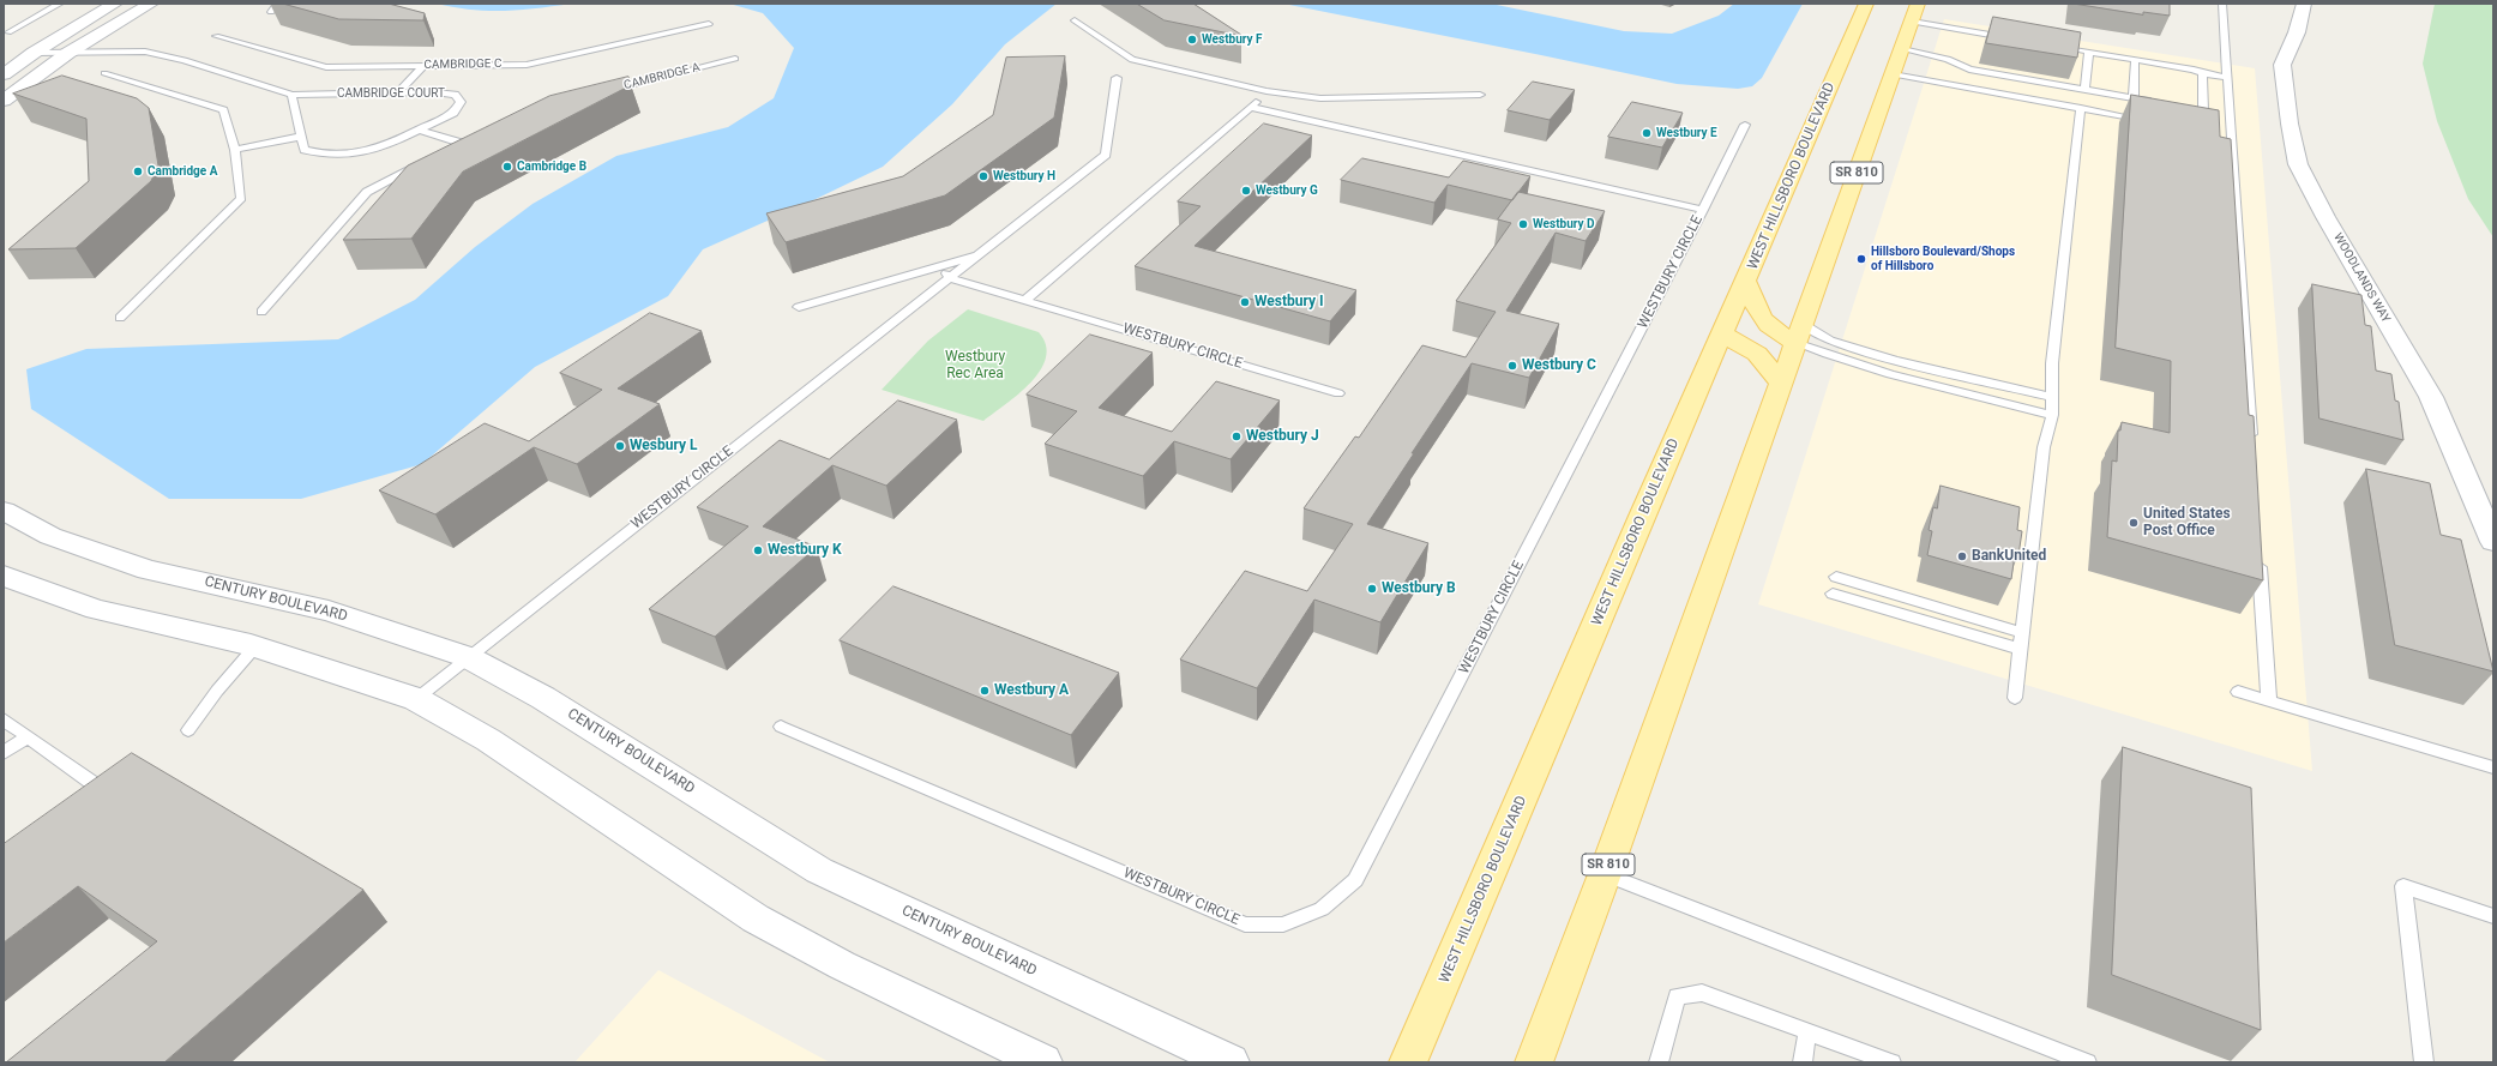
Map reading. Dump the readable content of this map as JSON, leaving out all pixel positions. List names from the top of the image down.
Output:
{
  "streets": {
    "main road": ["SR 810", "WEST HILLSBORO BOULEVARD"],
    "street": ["WOODLANDS WAY", "CENTURY BOULEVARD"],
    "lane": [
      "CAMBRIDGE C",
      "CAMBRIDGE A",
      "CAMBRIDGE COURT",
      "WESTBURY CIRCLE"
    ]
  },
  "crossings": [
    ["WESTBURY CIRCLE", "CENTURY BOULEVARD"]
  ],
  "parks": ["Westbury Rec Area"],
  "places": [
    "Westbury F",
    "Westbury E",
    "Cambridge B",
    "Cambridge A",
    "Westbury H",
    "Westbury G",
    "Westbury D",
    "Hillsboro Boulevard/Shops of Hillsboro",
    "Westbury I",
    "Westbury C",
    "Westbury J",
    "Wesbury L",
    "United States Post Office",
    "Westbury K",
    "BankUnited",
    "Westbury B",
    "Westbury A"
  ]
}
